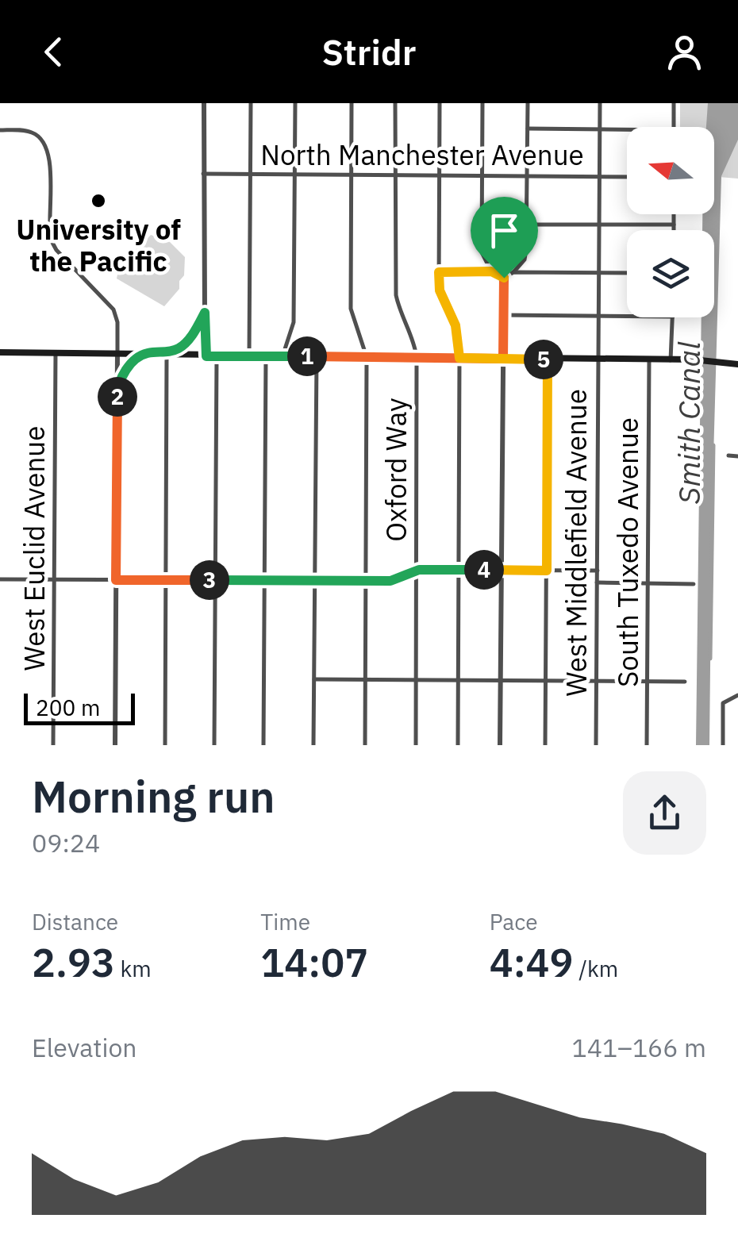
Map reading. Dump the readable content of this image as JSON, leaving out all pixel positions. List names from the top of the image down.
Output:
{
  "streets": {
    "street": [
      "North Manchester Avenue",
      "Oxford Way",
      "West Middlefield Avenue",
      "West Euclid Avenue",
      "South Tuxedo Avenue"
    ]
  },
  "crossings": [
    ["North Manchester Avenue", "Oxford Way"],
    ["North Manchester Avenue", "West Middlefield Avenue"]
  ],
  "water": ["Smith Canal"],
  "places": ["University of the Pacific"],
  "scale_bar": "200 m",
  "north": "left",
  "page": {
    "header": "Stridr",
    "pins": [
      "1",
      "5",
      "2",
      "4",
      "3"
    ],
    "scale": "200 m",
    "heading": ["Morning run", "09:24"],
    "stats": [
      ["Distance", "2.93 km"],
      ["Time", "14:07"],
      ["Pace", "4:49 /km"]
    ],
    "chart": ["Elevation", "141–166 m"]
  }
}
